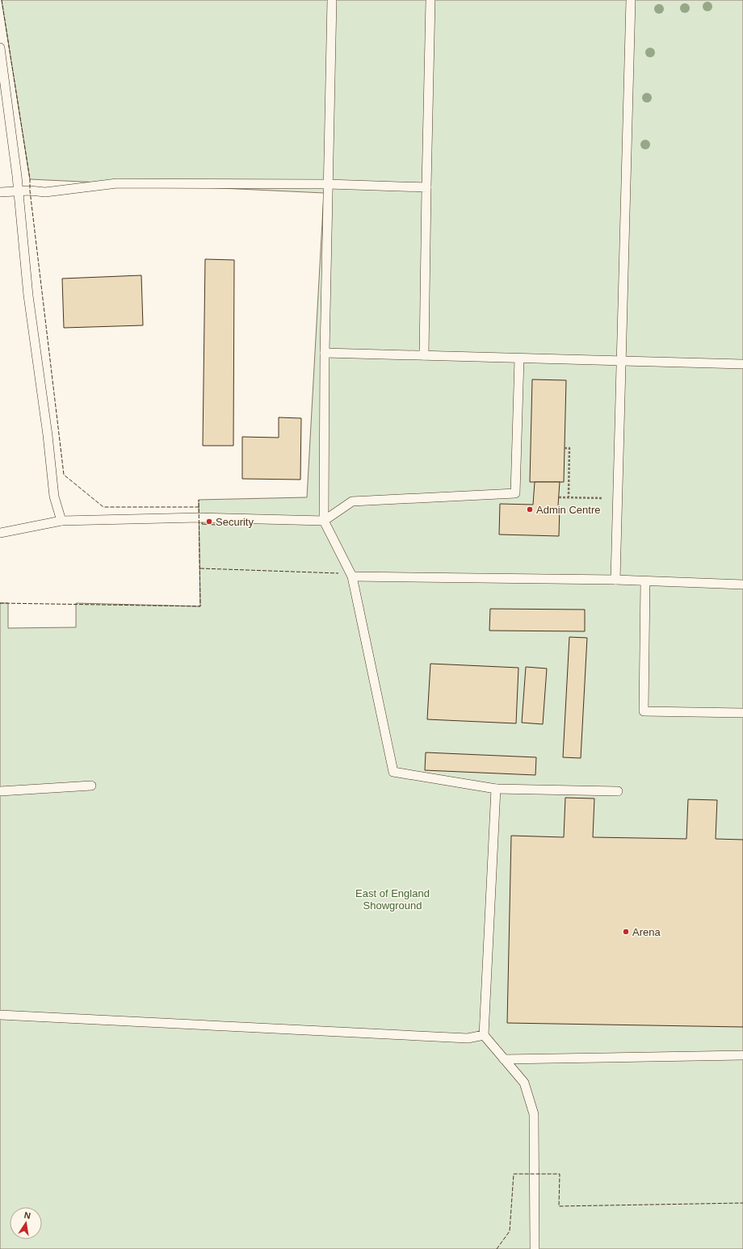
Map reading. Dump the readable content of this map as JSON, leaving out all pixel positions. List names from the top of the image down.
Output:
{
  "parks": ["East of England Showground"],
  "places": ["Admin Centre", "Security", "Arena"],
  "north": "top"
}
